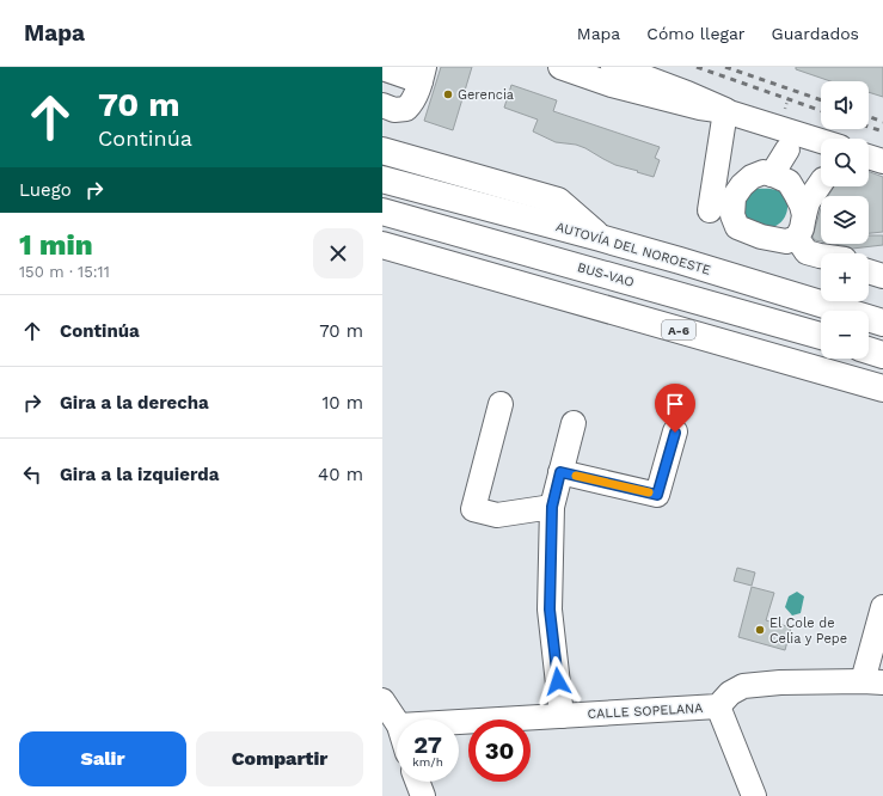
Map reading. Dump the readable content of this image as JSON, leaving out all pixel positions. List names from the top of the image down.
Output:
{
  "streets": {
    "highway": ["AUTOVÍA DEL NOROESTE", "BUS-VAO", "A-6"],
    "street": ["CALLE SOPELANA"]
  },
  "places": ["Gerencia", "El Cole de Celia y Pepe"],
  "page": {
    "header": "Mapa",
    "nav": ["Mapa", "Cómo llegar", "Guardados"],
    "turn": ["70 m", "Continúa"],
    "map_buttons": ["+", "−"],
    "then": "Luego",
    "heading": ["1 min", "150 m · 15:11"],
    "list": [
      {
        "name": "Continúa",
        "value": "70 m"
      },
      {
        "name": "Gira a la derecha",
        "value": "10 m"
      },
      {
        "name": "Gira a la izquierda",
        "value": "40 m"
      }
    ],
    "speed": "27 km/h",
    "limit": "30",
    "buttons": ["Salir", "Compartir"]
  }
}
